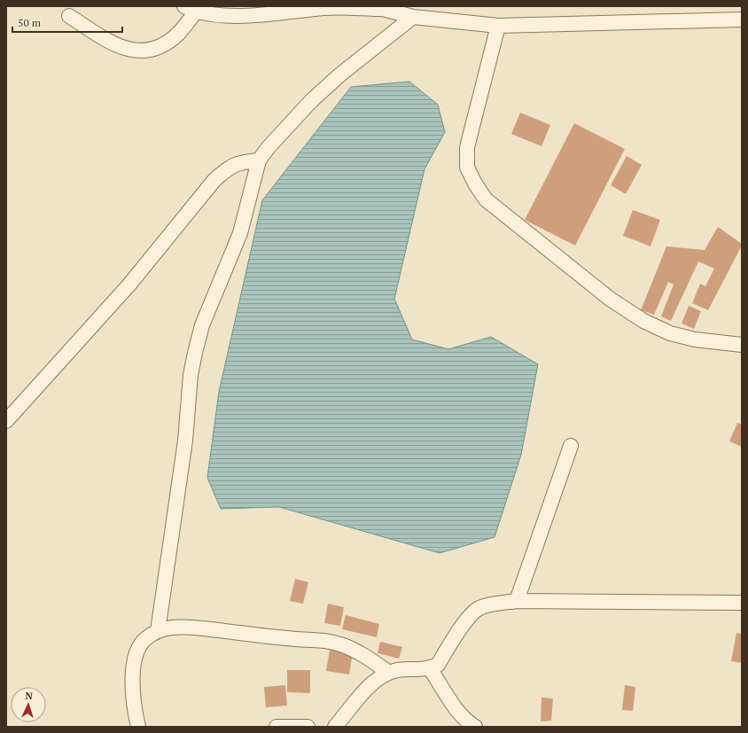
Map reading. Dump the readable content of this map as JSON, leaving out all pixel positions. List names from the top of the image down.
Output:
{
  "scale_bar": "50 m",
  "north": "top"
}
